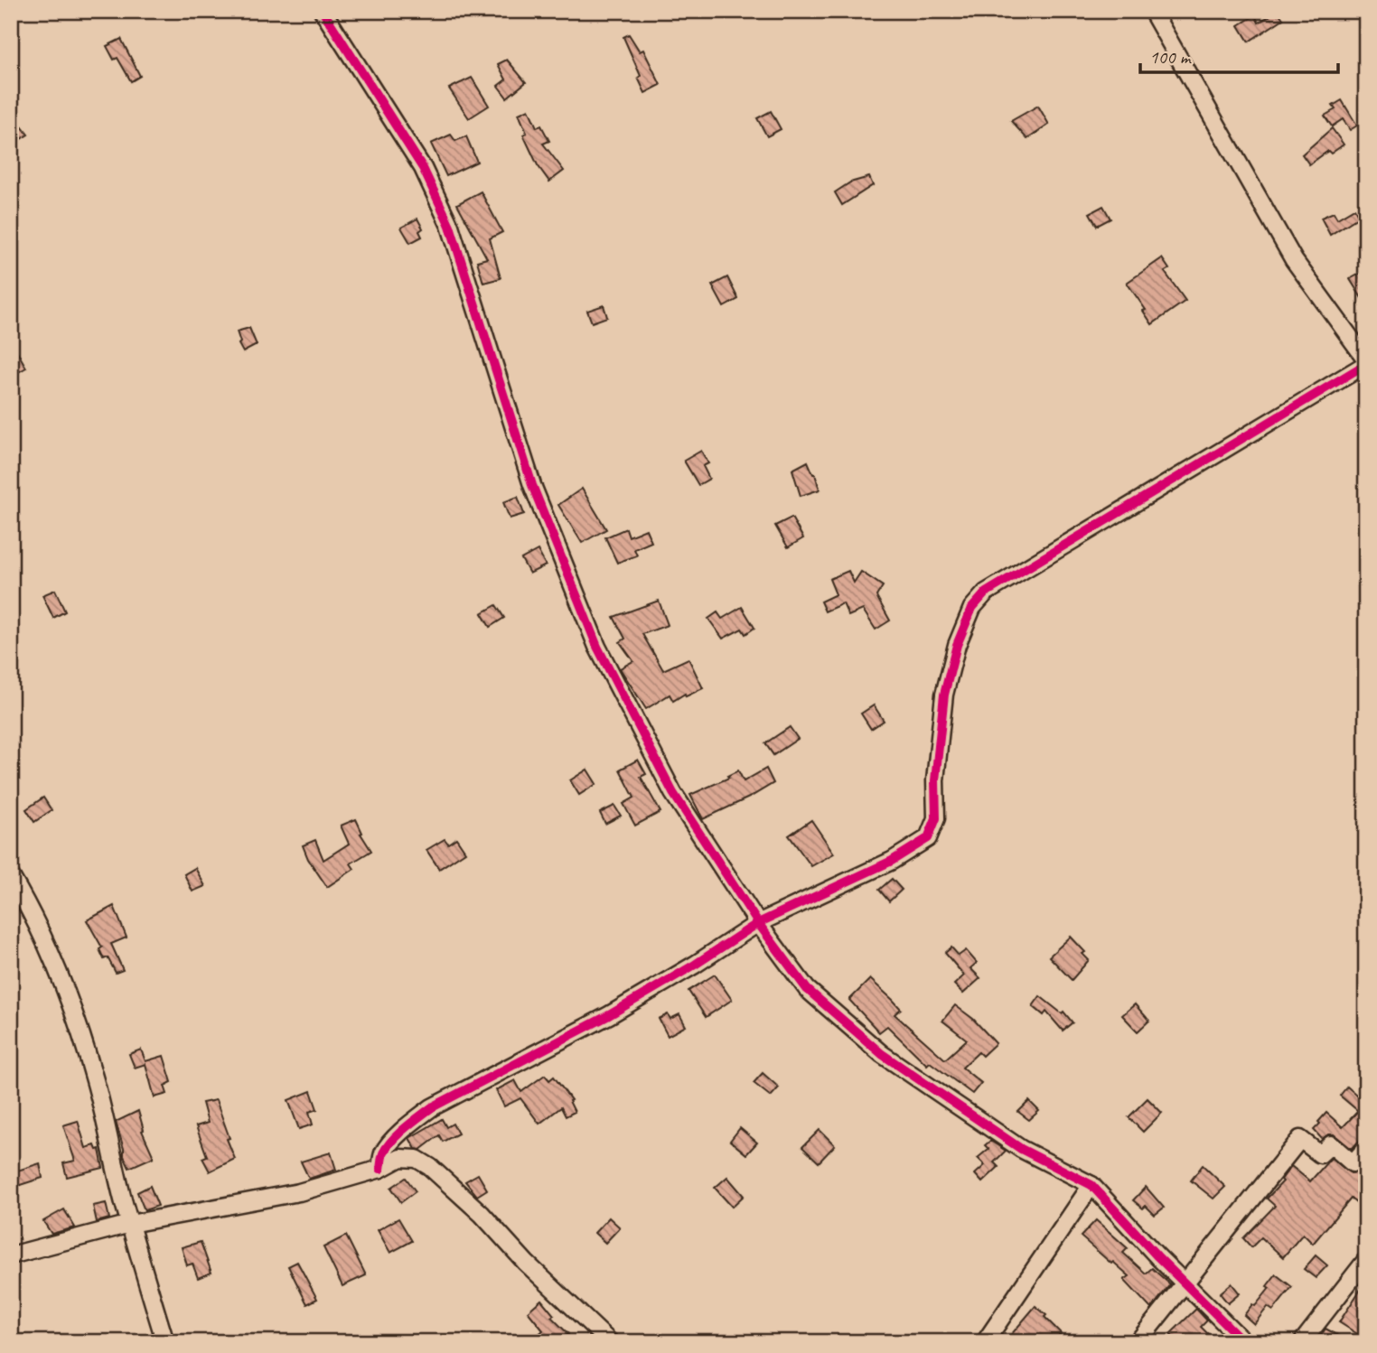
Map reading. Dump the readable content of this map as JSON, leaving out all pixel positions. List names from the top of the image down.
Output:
{
  "scale_bar": "100 m"
}
